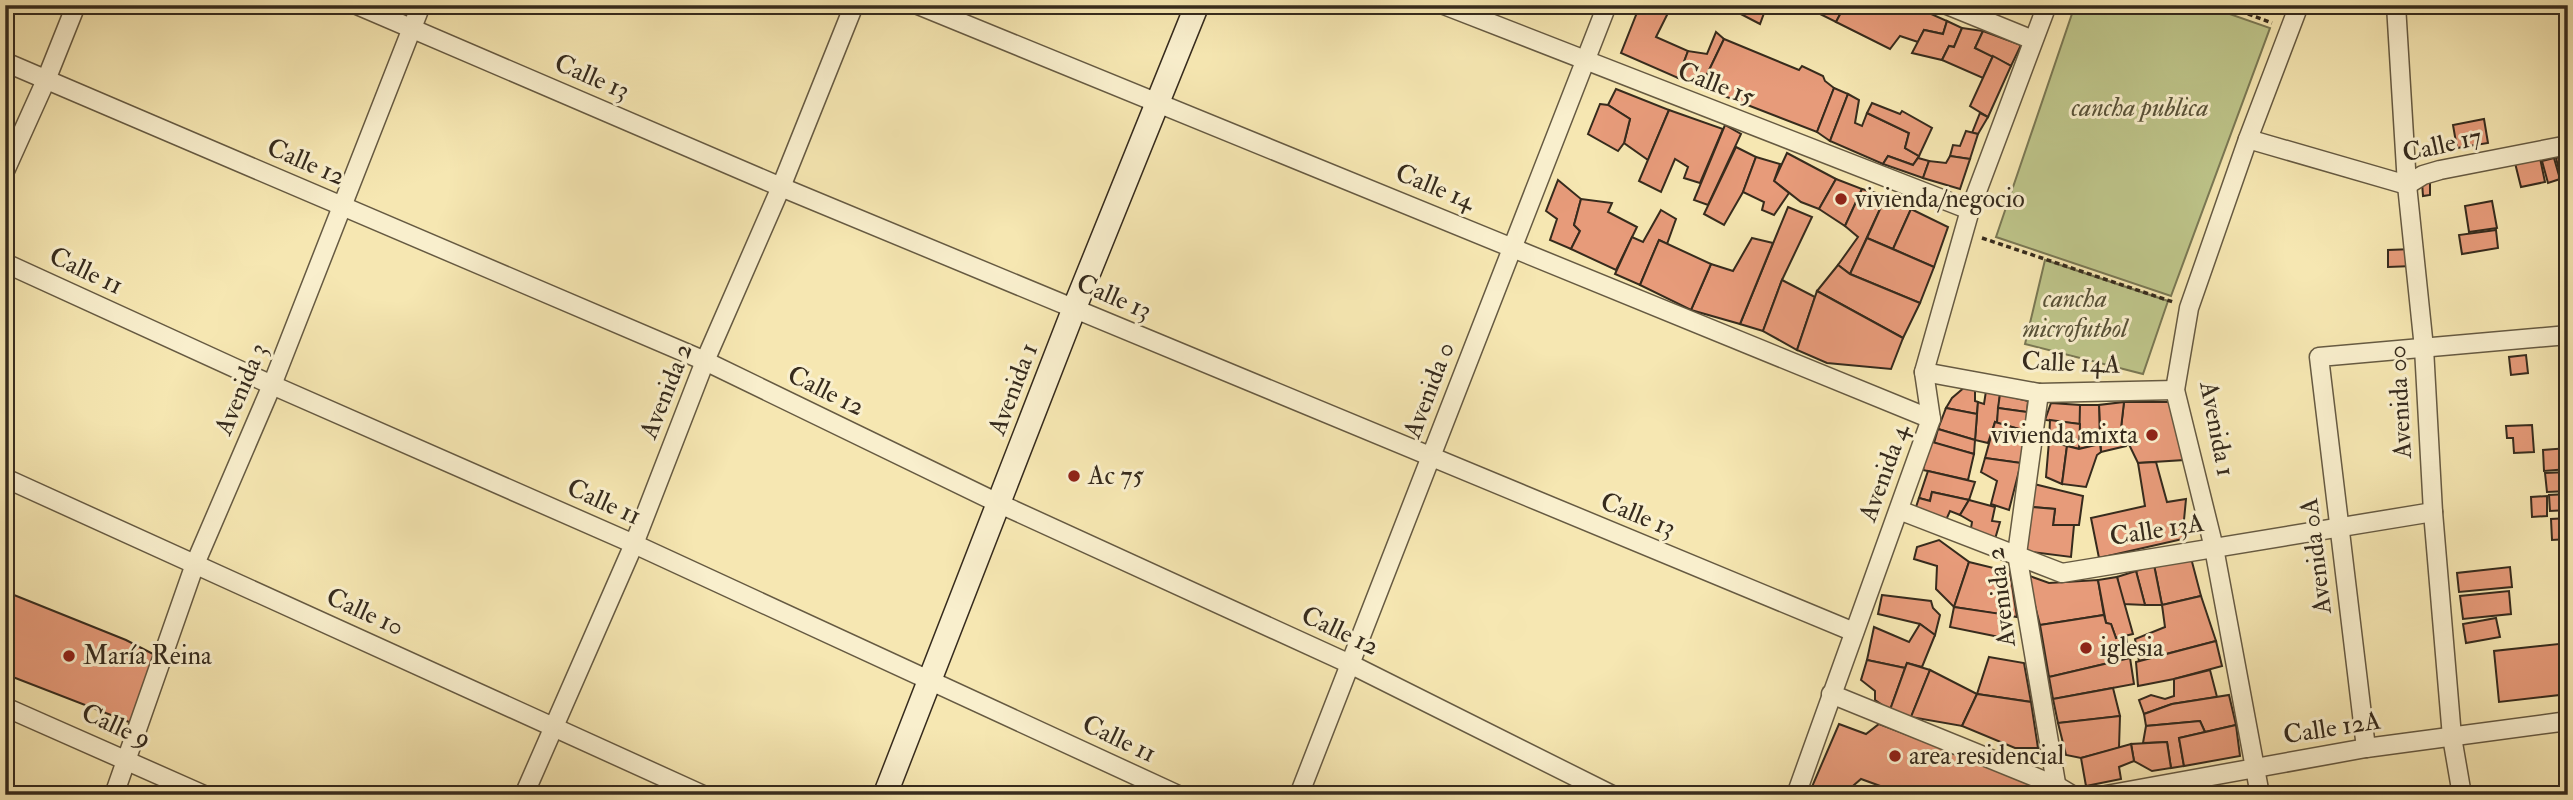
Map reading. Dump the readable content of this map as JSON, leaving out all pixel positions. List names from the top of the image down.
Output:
{
  "streets": {
    "street": [
      "Calle 13",
      "Calle 15",
      "Calle 17",
      "Calle 12",
      "Calle 14",
      "Calle 11",
      "Calle 14A",
      "Avenida 3",
      "Avenida 1",
      "Avenida 0",
      "Avenida 2",
      "Avenida 00",
      "Avenida 4",
      "Calle 13A",
      "Avenida 0A",
      "Calle 10",
      "Calle 9",
      "Calle 12A"
    ]
  },
  "crossings": [
    ["Calle 13", "Avenida 3"],
    ["Calle 13", "Avenida 1"],
    ["Calle 13", "Avenida 0"],
    ["Calle 13", "Avenida 2"],
    ["Calle 13", "Avenida 4"],
    ["Calle 15", "Avenida 0"],
    ["Calle 15", "Avenida 4"],
    ["Calle 17", "Avenida 1"],
    ["Calle 17", "Avenida 00"],
    ["Calle 12", "Avenida 3"],
    ["Calle 12", "Avenida 1"],
    ["Calle 12", "Avenida 0"],
    ["Calle 12", "Avenida 2"],
    ["Calle 14", "Avenida 1"],
    ["Calle 14", "Avenida 0"],
    ["Calle 14", "Avenida 4"],
    ["Calle 11", "Avenida 3"],
    ["Calle 11", "Avenida 1"],
    ["Calle 11", "Avenida 2"],
    ["Calle 14A", "Avenida 1"],
    ["Calle 14A", "Avenida 2"],
    ["Calle 14A", "Avenida 4"],
    ["Avenida 3", "Calle 10"],
    ["Avenida 3", "Calle 9"],
    ["Avenida 1", "Calle 13A"],
    ["Avenida 1", "Calle 12A"],
    ["Avenida 2", "Calle 13A"],
    ["Avenida 2", "Calle 10"],
    ["Avenida 00", "Calle 13A"],
    ["Avenida 00", "Avenida 0A"],
    ["Avenida 00", "Calle 12A"],
    ["Avenida 4", "Calle 13A"],
    ["Calle 13A", "Avenida 0A"],
    ["Avenida 0A", "Calle 12A"]
  ],
  "parks": ["cancha publica", "cancha microfutbol"],
  "places": [
    "vivienda/negocio",
    "vivienda mixta",
    "Ac 75",
    "iglesia",
    "María Reina",
    "area residencial"
  ]
}
